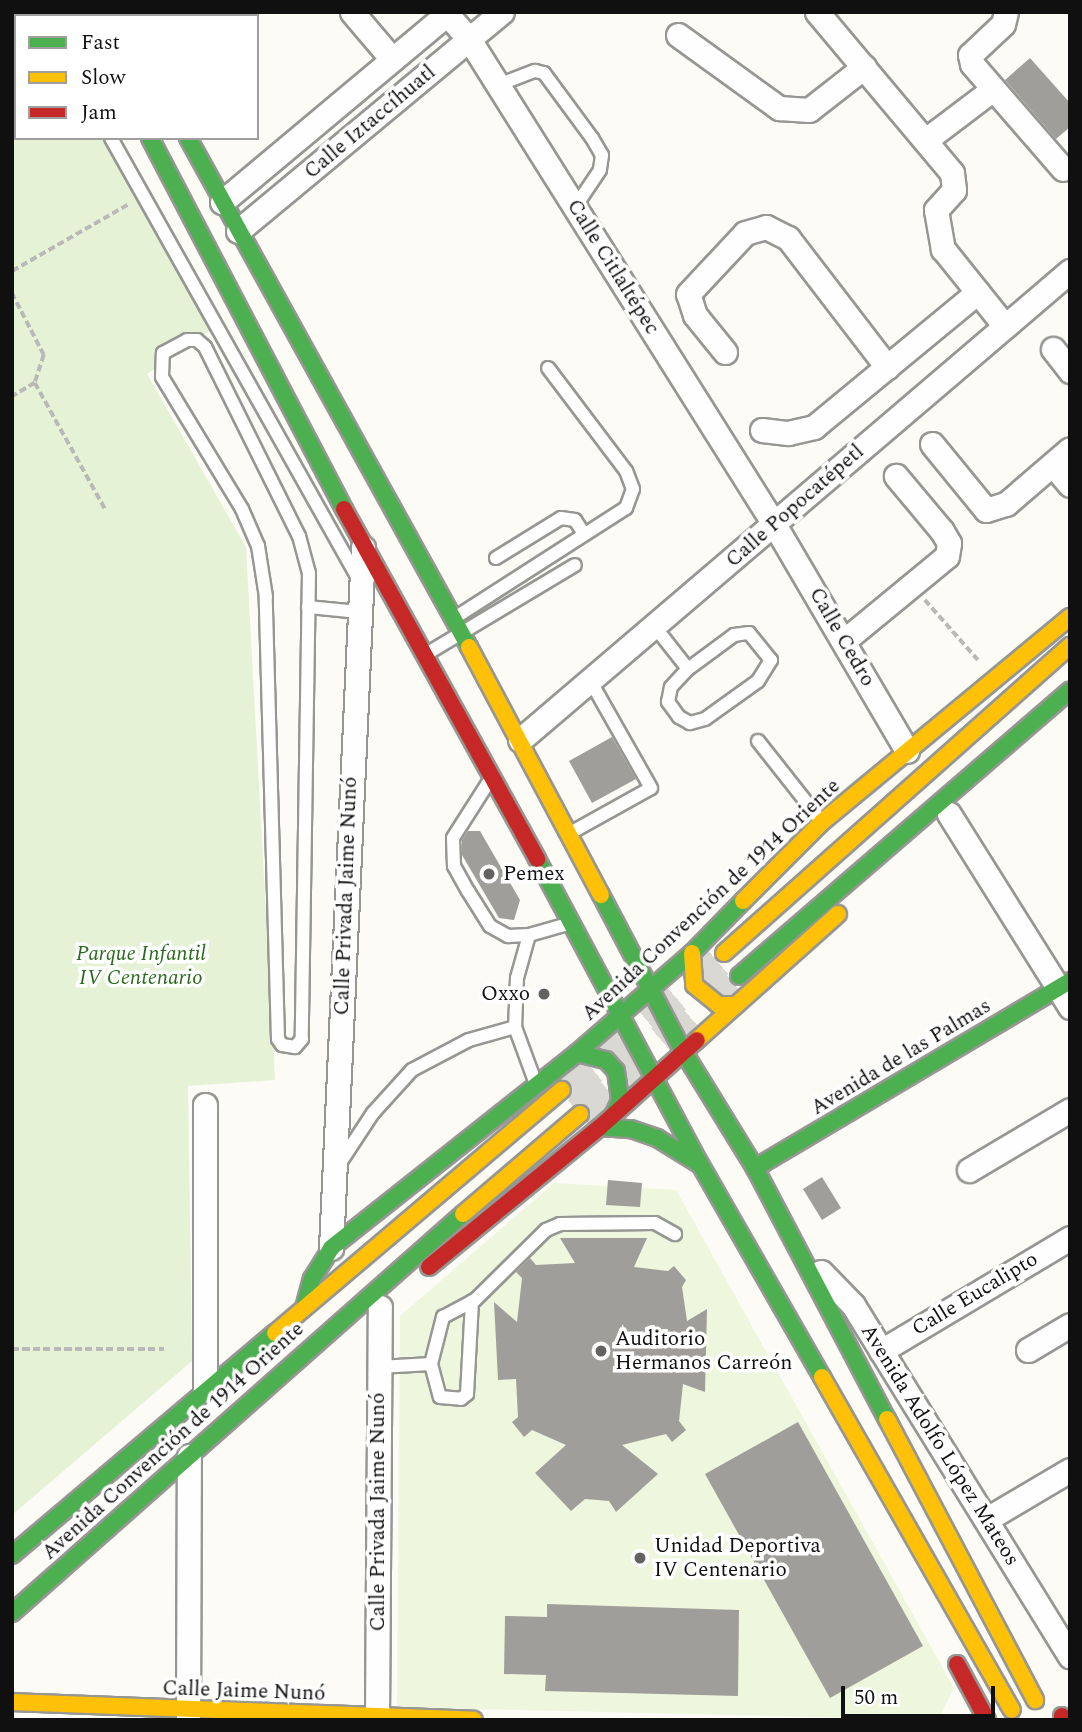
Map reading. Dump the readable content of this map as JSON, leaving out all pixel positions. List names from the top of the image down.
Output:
{
  "streets": {
    "main road": ["Avenida Convención de 1914 Oriente", "Avenida de las Palmas", "Calle Jaime Nunó"],
    "street": [
      "Calle Iztaccíhuatl",
      "Calle Citlaltépec",
      "Calle Popocatépetl",
      "Calle Cedro",
      "Calle Privada Jaime Nunó",
      "Calle Eucalipto",
      "Avenida Adolfo López Mateos"
    ]
  },
  "crossings": [
    ["Calle Iztaccíhuatl", "Calle Citlaltépec"],
    ["Calle Citlaltépec", "Calle Popocatépetl"],
    ["Calle Citlaltépec", "Calle Cedro"],
    ["Calle Popocatépetl", "Calle Cedro"],
    ["Calle Cedro", "Avenida Convención de 1914 Oriente"],
    ["Calle Privada Jaime Nunó", "Avenida Convención de 1914 Oriente"],
    ["Calle Privada Jaime Nunó", "Calle Jaime Nunó"],
    ["Calle Eucalipto", "Avenida Adolfo López Mateos"]
  ],
  "parks": ["Parque Infantil IV Centenario"],
  "places": [
    "Pemex",
    "Oxxo",
    "Auditorio Hermanos Carreón",
    "Unidad Deportiva IV Centenario"
  ],
  "legend": ["Fast", "Slow", "Jam"],
  "scale_bar": "50 m"
}
